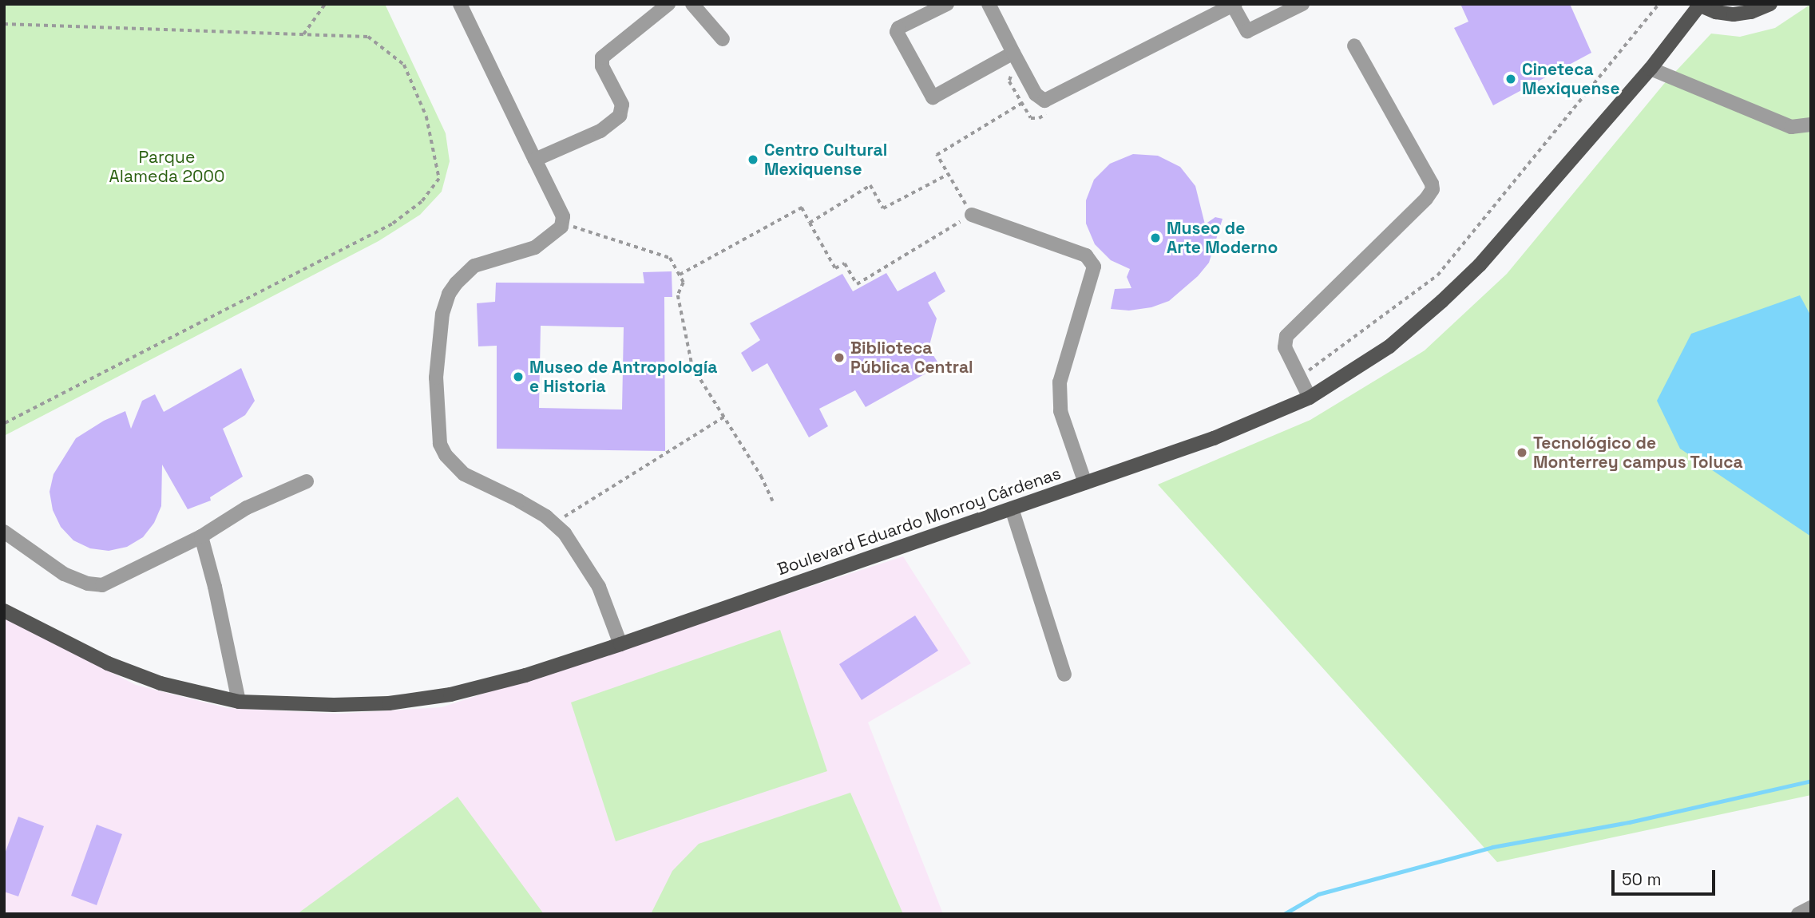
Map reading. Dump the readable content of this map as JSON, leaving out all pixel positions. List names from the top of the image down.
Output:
{
  "streets": {
    "main road": ["Boulevard Eduardo Monroy Cárdenas"]
  },
  "parks": ["Parque Alameda 2000"],
  "places": [
    "Cineteca Mexiquense",
    "Centro Cultural Mexiquense",
    "Museo de Arte Moderno",
    "Biblioteca Pública Central",
    "Museo de Antropología e Historia",
    "Tecnológico de Monterrey campus Toluca"
  ],
  "scale_bar": "50 m"
}
